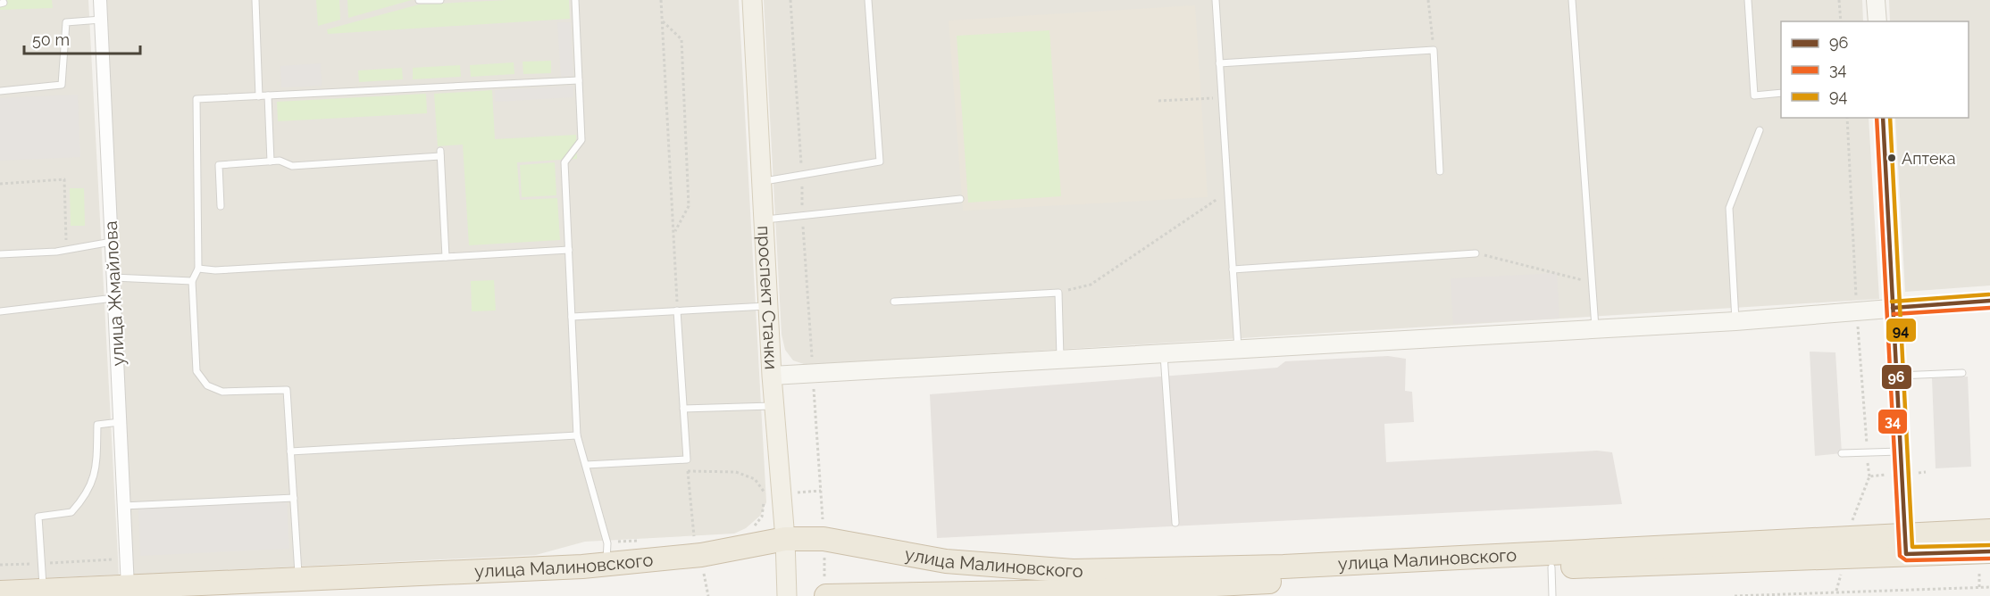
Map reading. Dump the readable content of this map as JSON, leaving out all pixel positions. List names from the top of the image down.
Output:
{
  "streets": {
    "highway": ["улица Малиновского"],
    "main road": ["проспект Стачки"],
    "street": ["улица Жмайлова"]
  },
  "crossings": [
    ["улица Жмайлова", "улица Малиновского"],
    ["проспект Стачки", "улица Малиновского"]
  ],
  "places": ["Аптека"],
  "lines": ["transit line 96", "transit line 34", "transit line 94"],
  "legend": ["96", "34", "94"],
  "scale_bar": "50 m"
}
